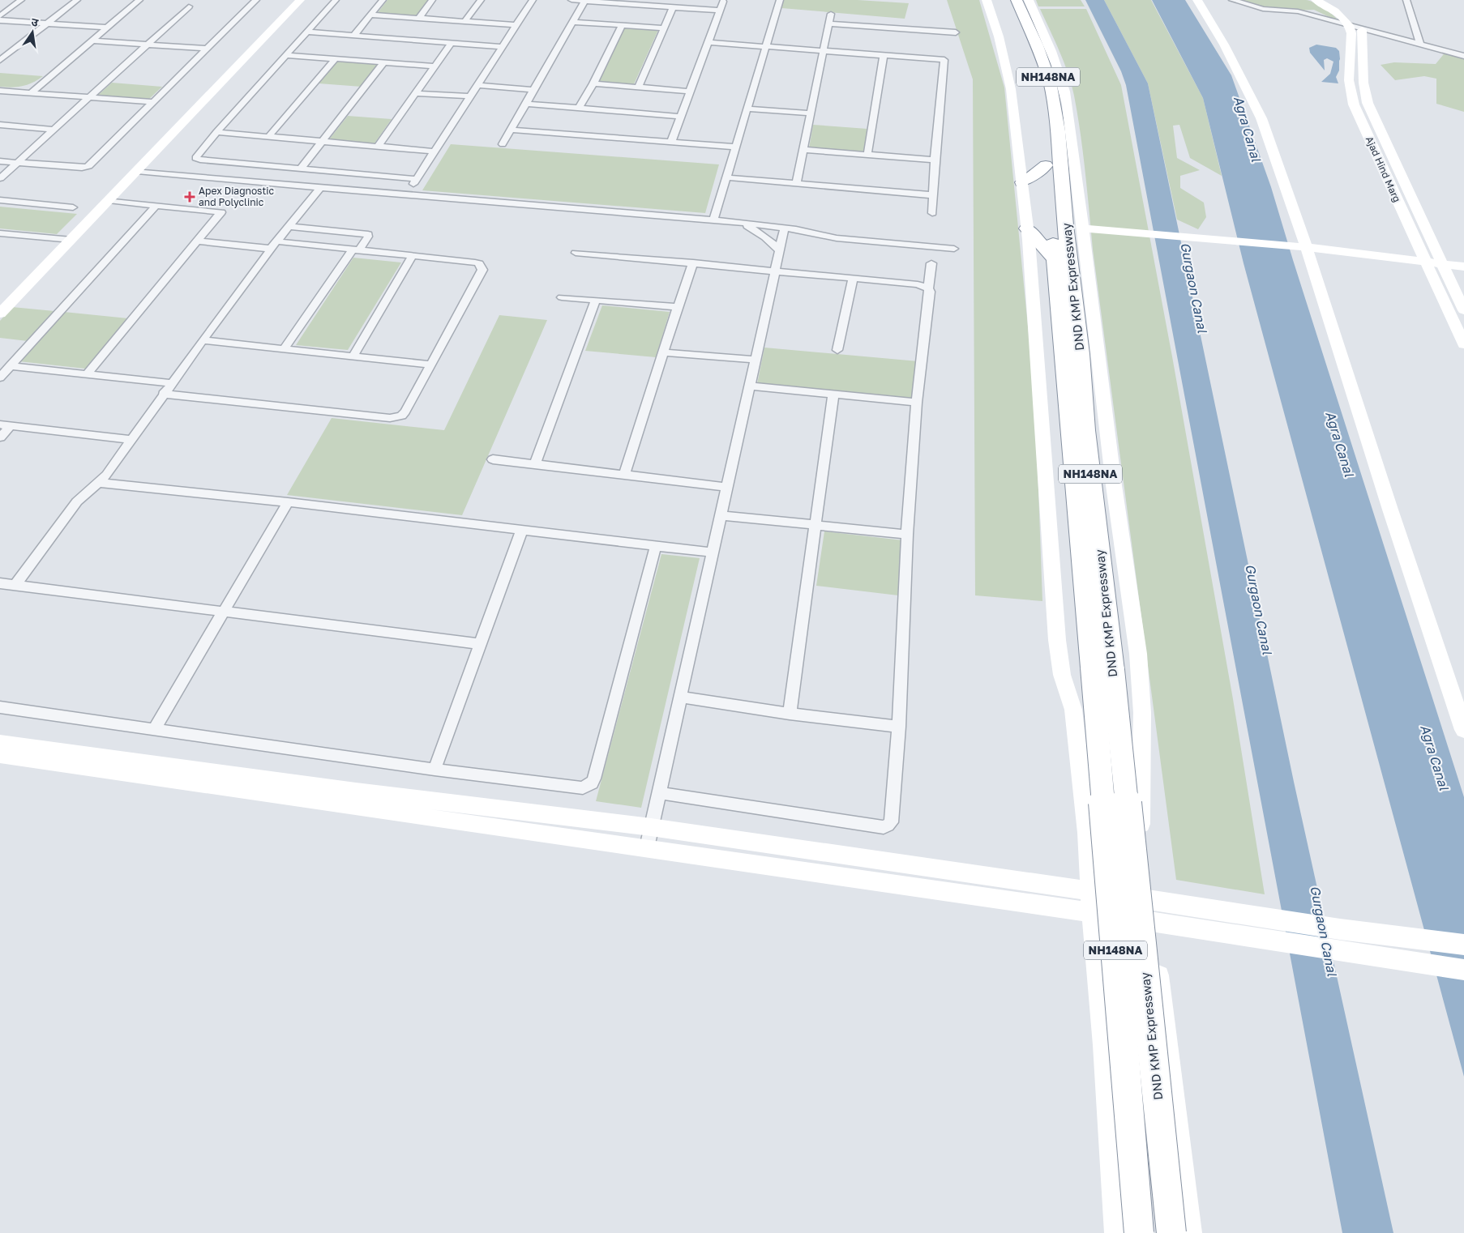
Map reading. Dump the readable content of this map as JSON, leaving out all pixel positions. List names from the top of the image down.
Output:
{
  "streets": {
    "highway": ["NH148NA", "DND KMP Expressway"],
    "street": ["Ajad Hind Marg"]
  },
  "water": ["Agra Canal", "Gurgaon Canal"],
  "places": {
    "health": ["Apex Diagnostic and Polyclinic"]
  },
  "north": "top"
}
